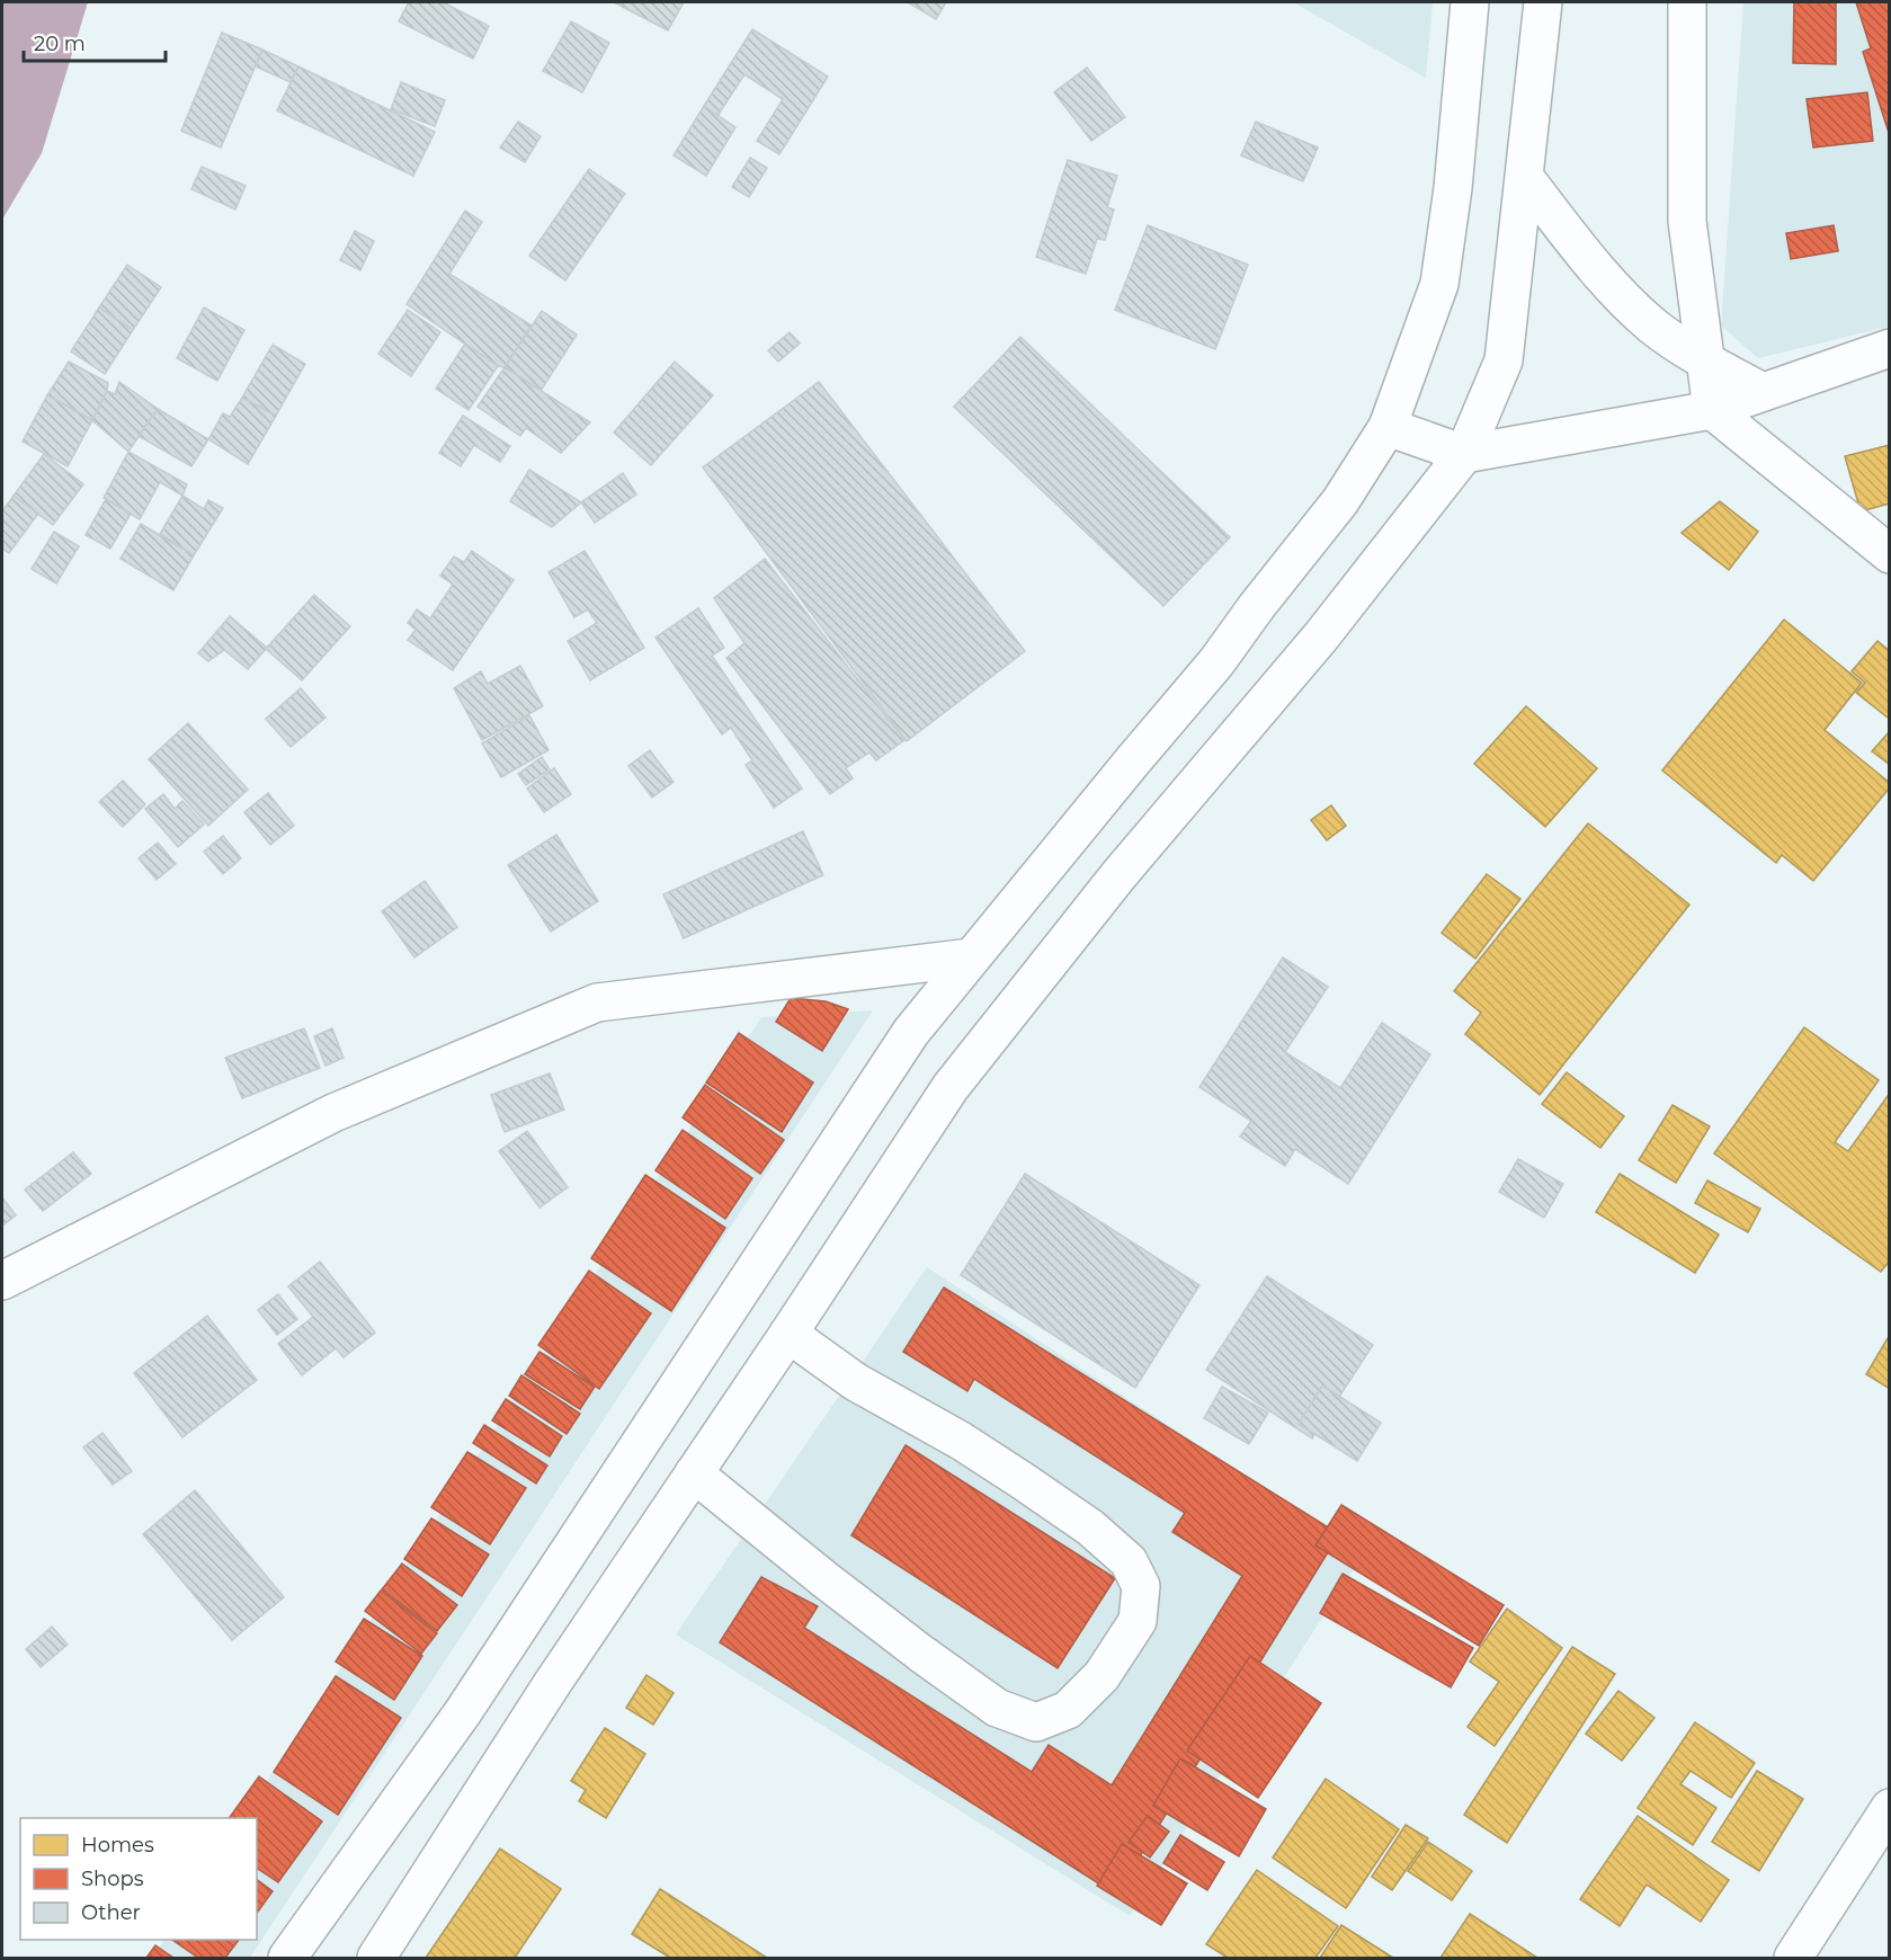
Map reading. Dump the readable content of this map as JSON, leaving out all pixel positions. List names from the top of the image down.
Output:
{
  "legend": ["Homes", "Shops", "Other"],
  "scale_bar": "20 m"
}
